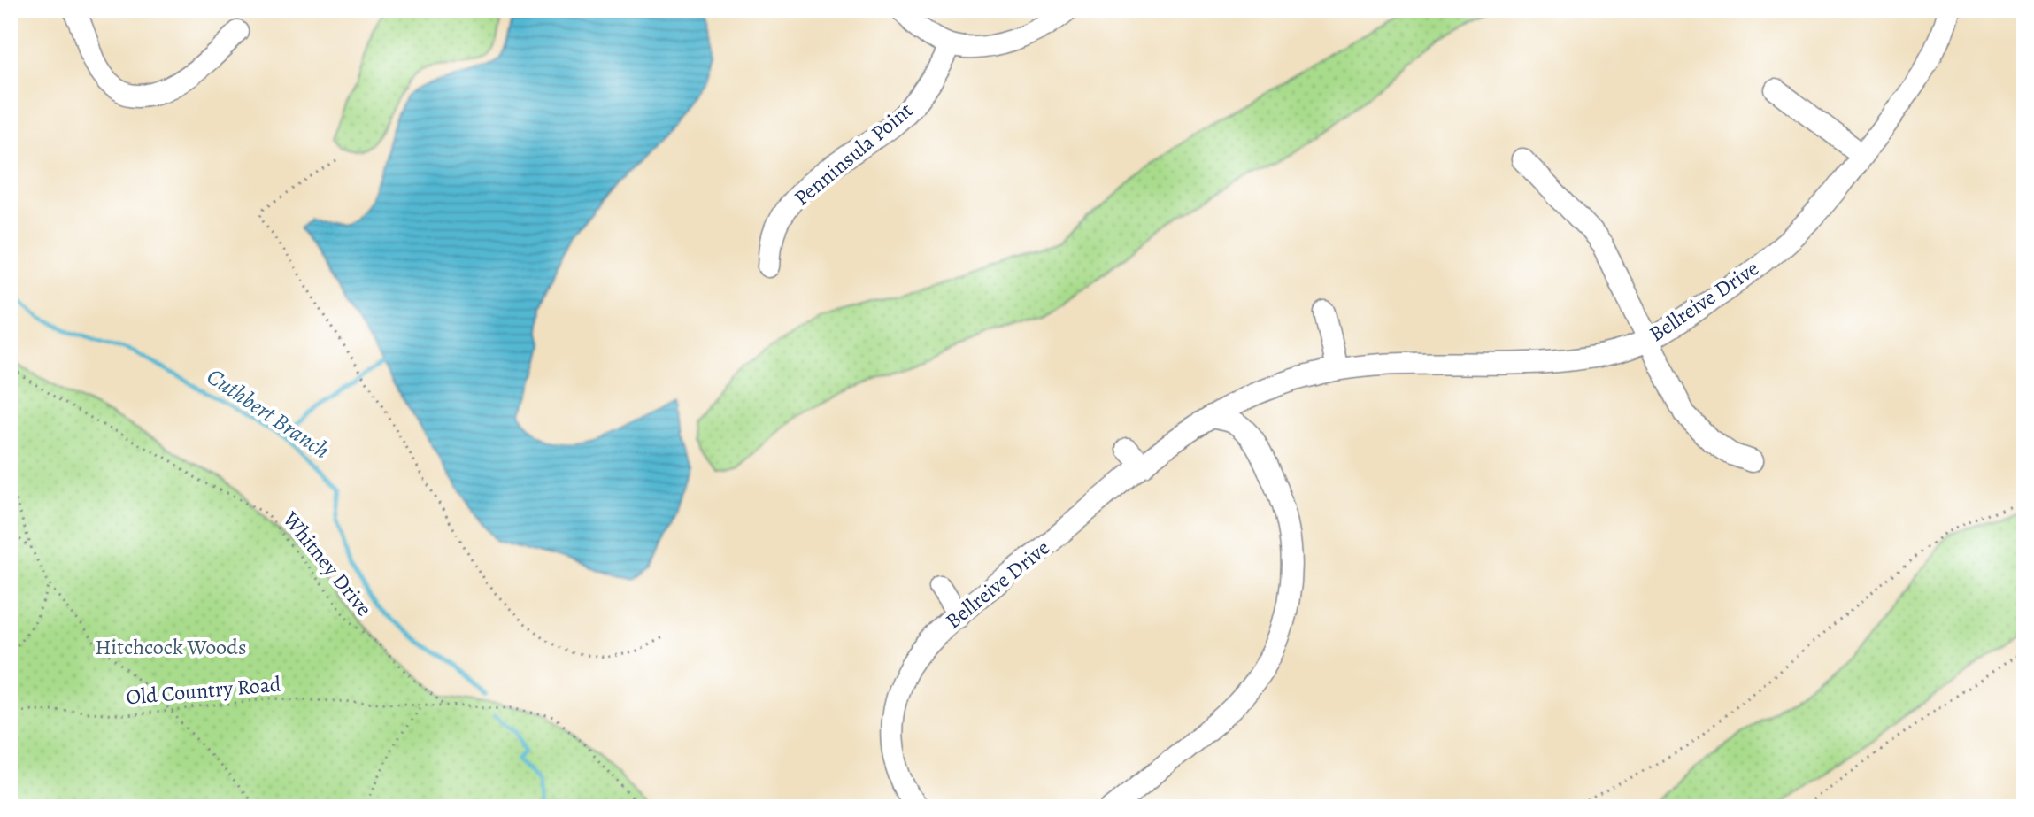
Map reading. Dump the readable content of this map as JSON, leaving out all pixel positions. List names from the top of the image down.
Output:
{
  "streets": {
    "street": ["Penninsula Point", "Bellreive Drive"],
    "path": ["Whitney Drive", "Old Country Road"]
  },
  "crossings": [
    ["Whitney Drive", "Old Country Road"]
  ],
  "water": ["Cuthbert Branch"],
  "parks": ["Hitchcock Woods"]
}
